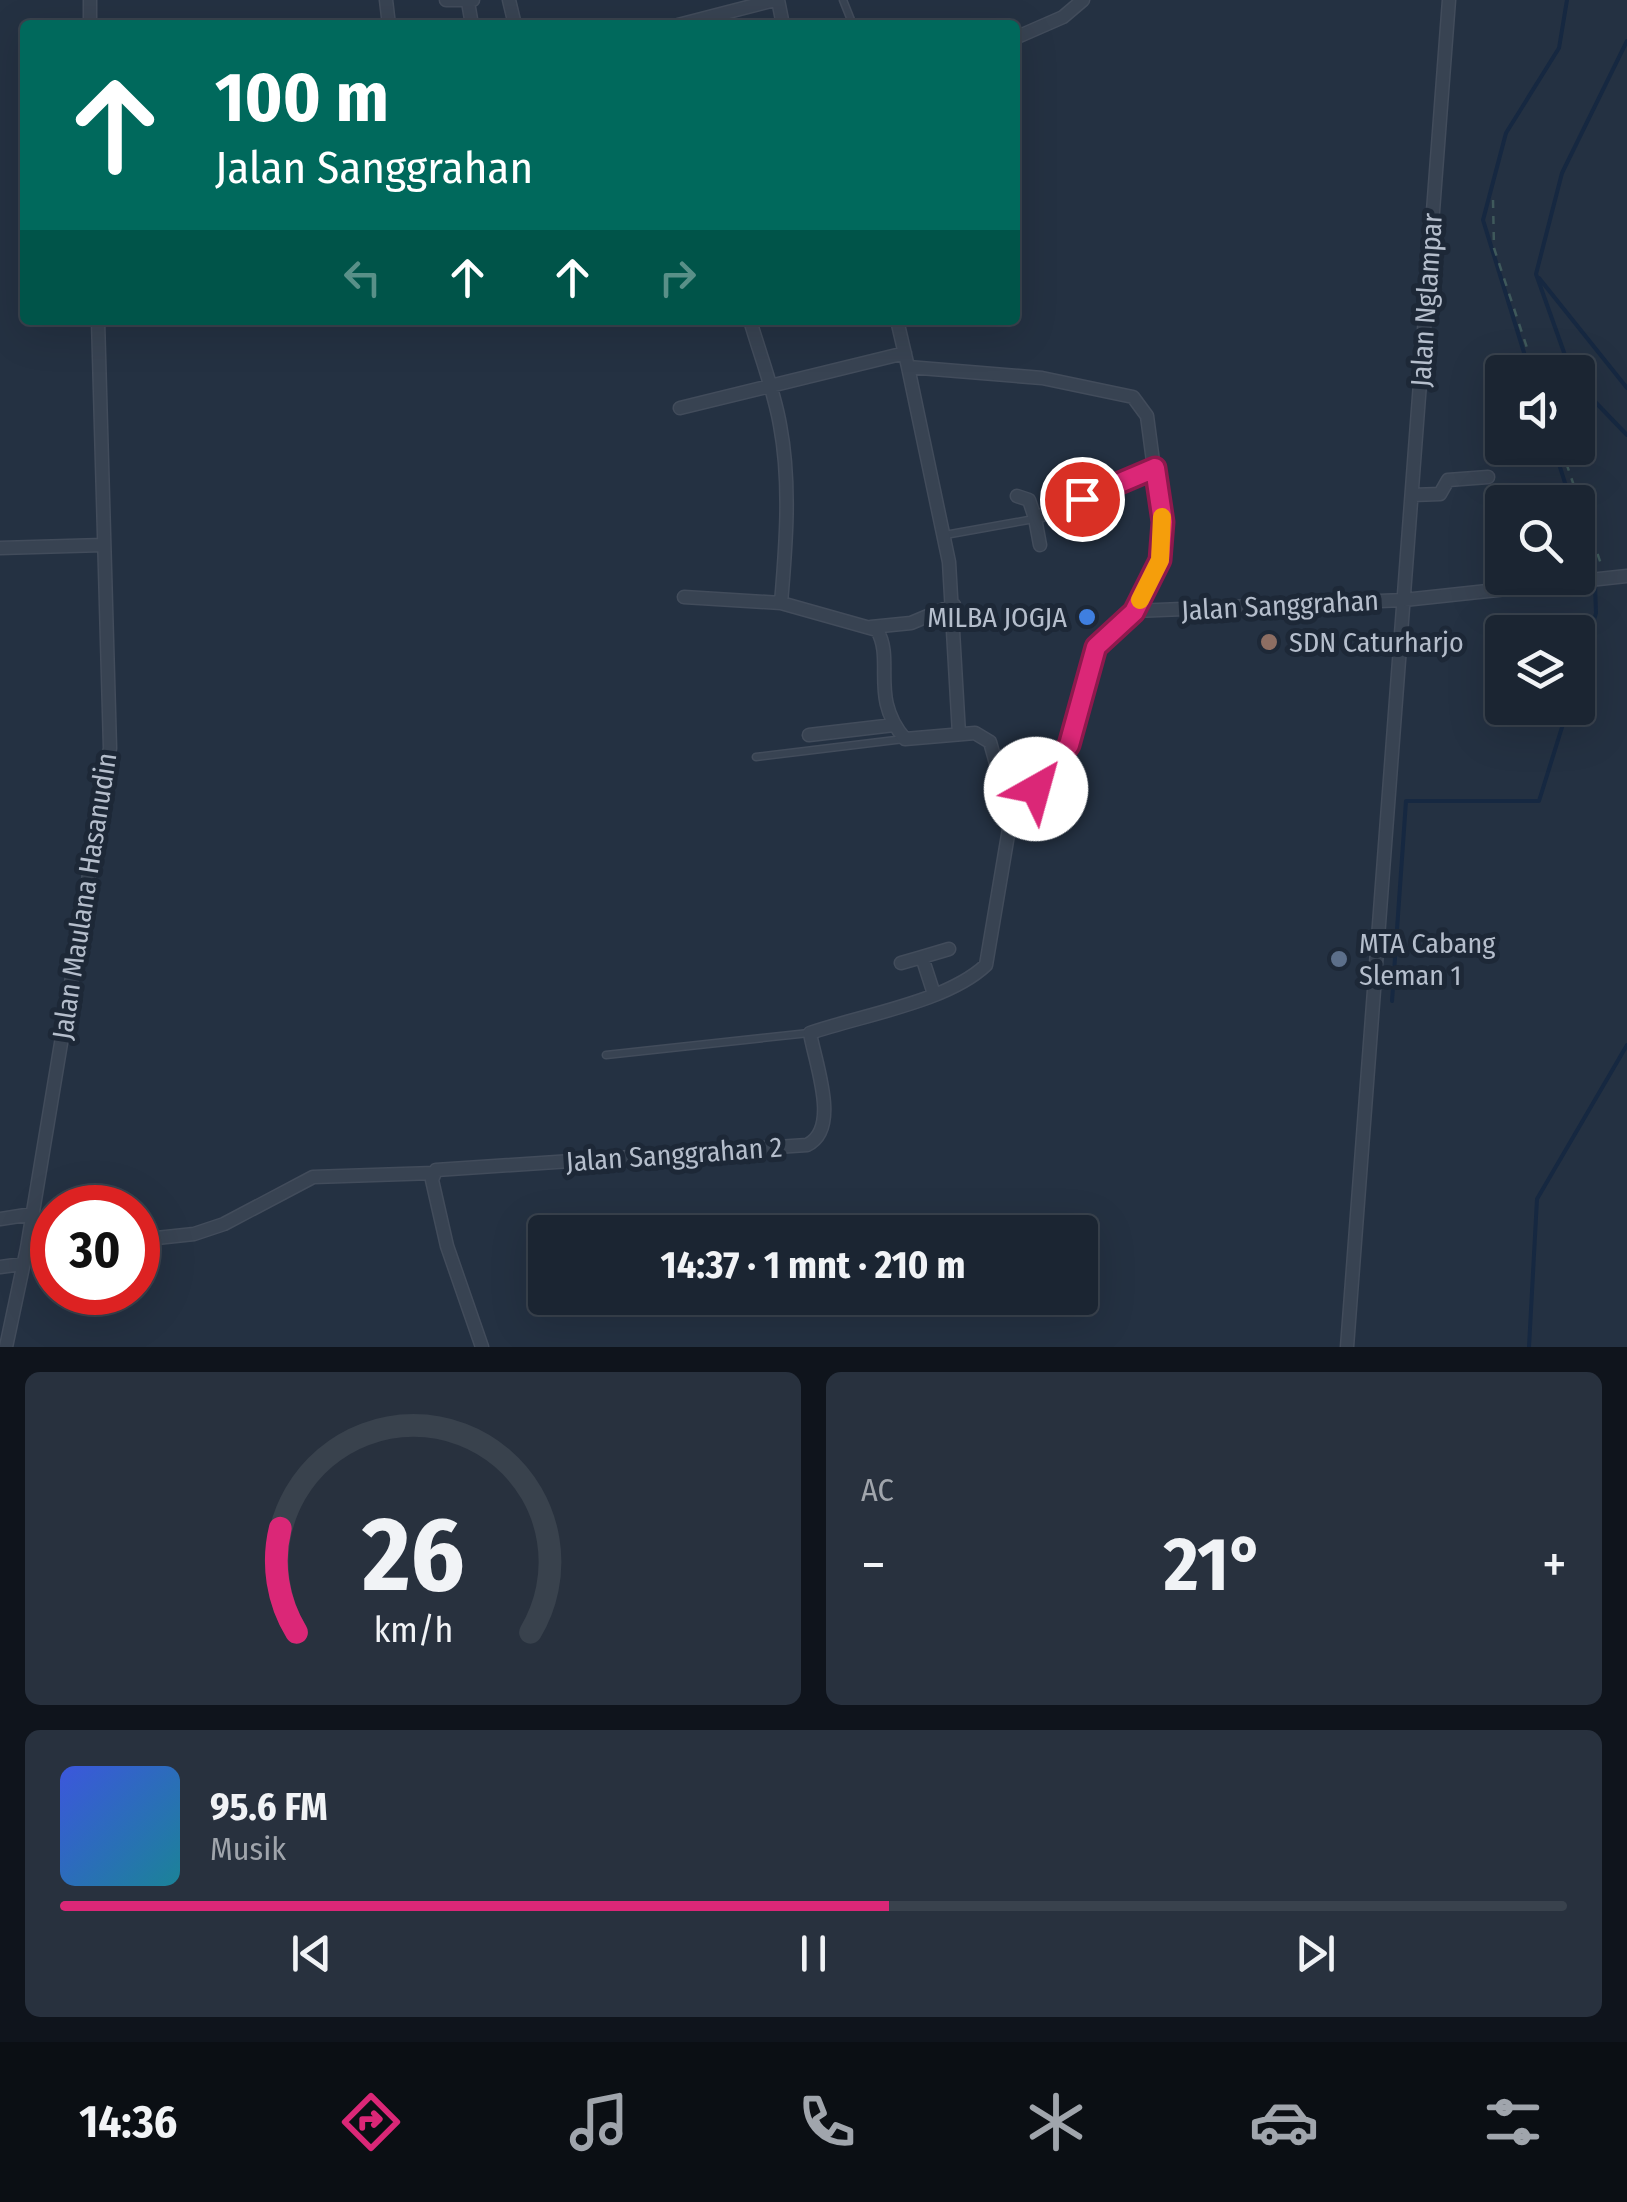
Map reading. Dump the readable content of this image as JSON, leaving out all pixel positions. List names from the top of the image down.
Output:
{
  "streets": {
    "street": [
      "Jalan Nglampar",
      "Jalan Sanggrahan",
      "Jalan Maulana Hasanudin",
      "Jalan Sanggrahan 2"
    ]
  },
  "crossings": [
    ["Jalan Nglampar", "Jalan Sanggrahan"]
  ],
  "places": ["MILBA JOGJA", "SDN Caturharjo", "MTA Cabang Sleman 1"],
  "page": {
    "turn": ["100 m", "Jalan Sanggrahan"],
    "limit": "30",
    "trip": "14:37 · 1 mnt · 210 m",
    "tile": "AC",
    "heat": ["−", "21°", "+"],
    "song": ["95.6 FM", "Musik"],
    "tabs": "14:36",
    "gauge": ["26", "km/h"]
  }
}
